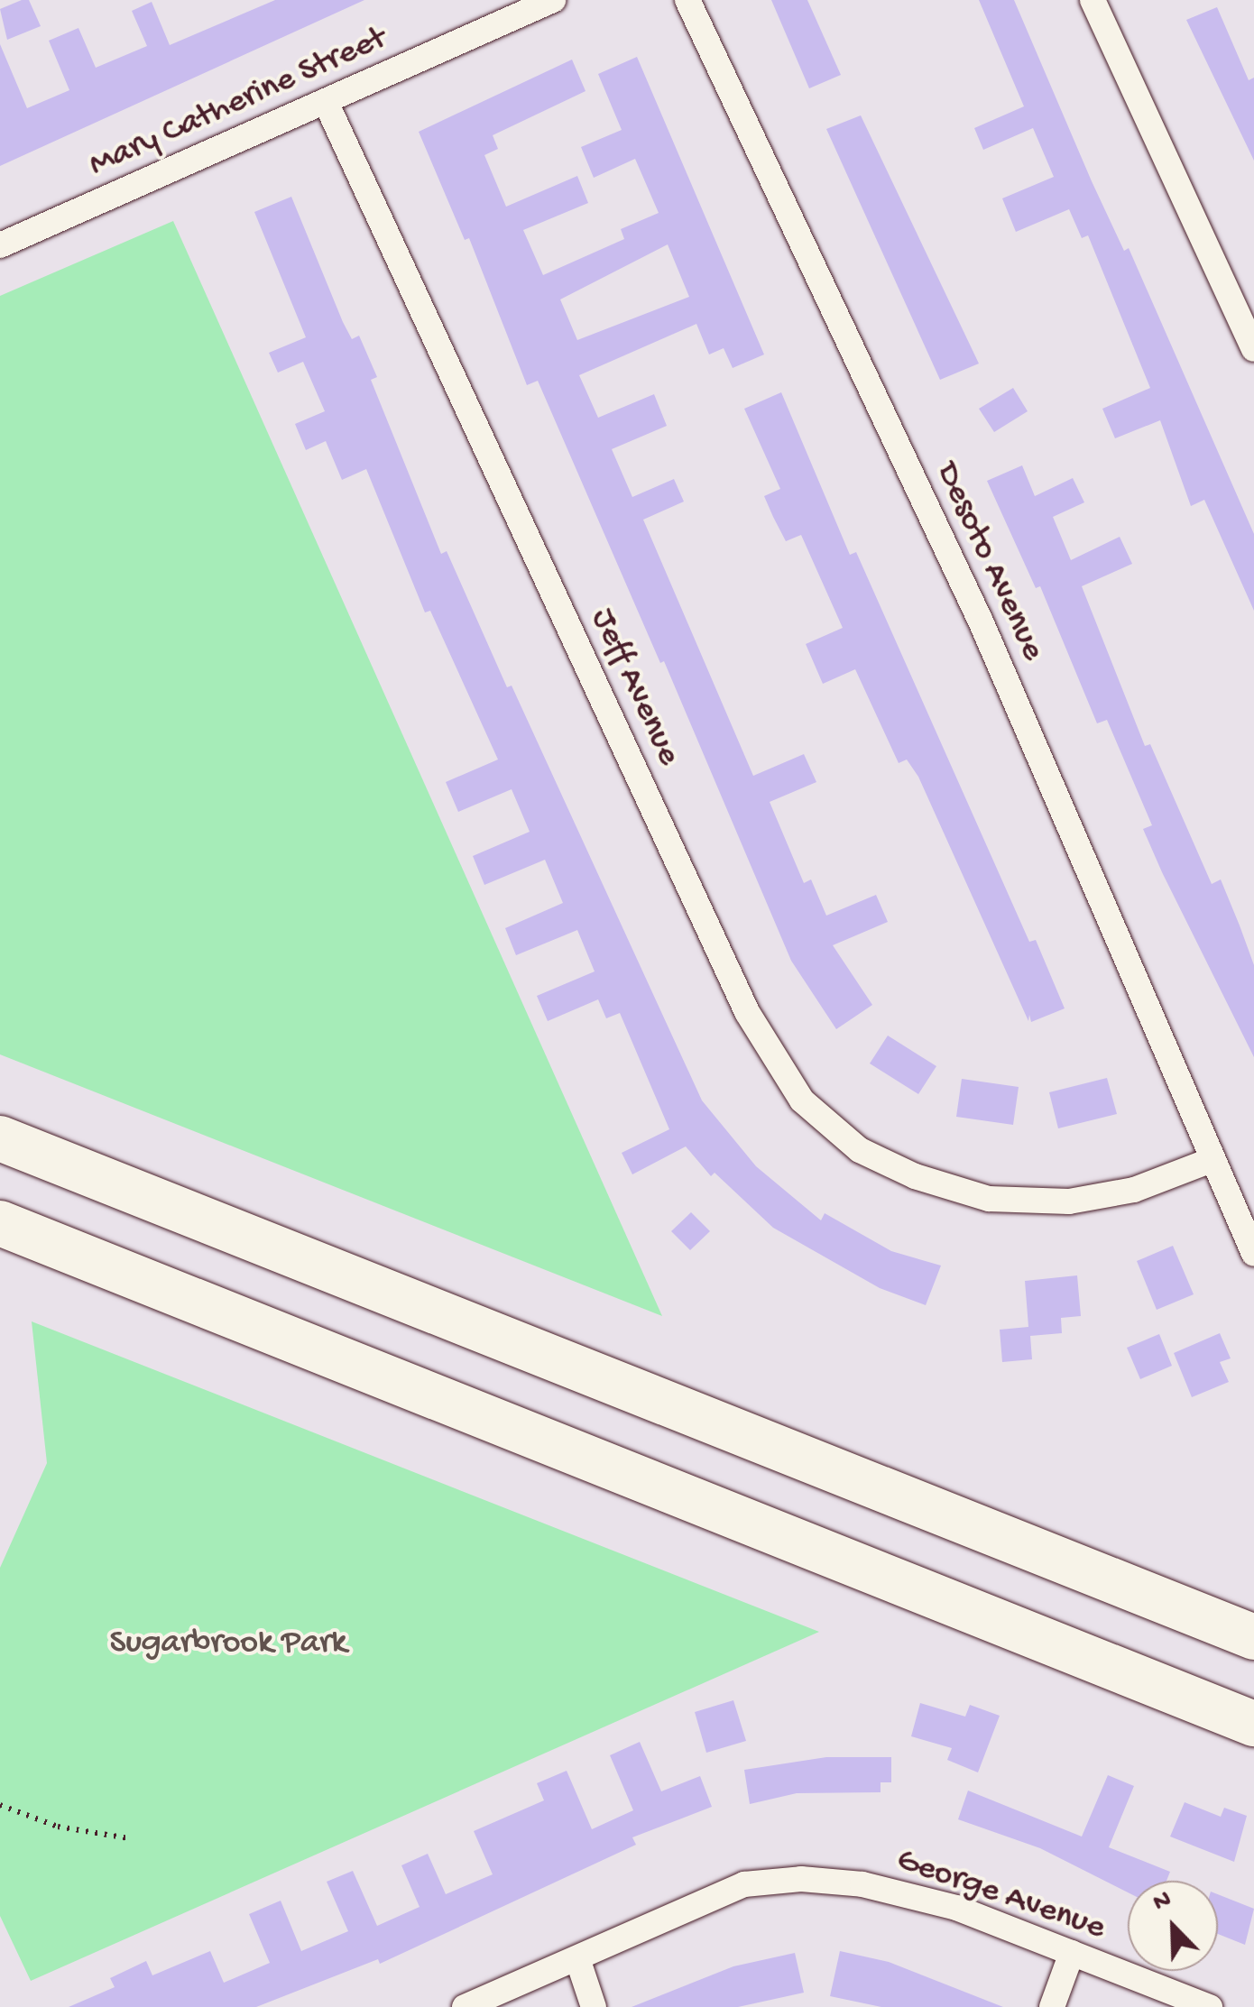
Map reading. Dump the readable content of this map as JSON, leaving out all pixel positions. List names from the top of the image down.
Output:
{
  "streets": {
    "street": [
      "Mary Catherine Street",
      "Desoto Avenue",
      "Jeff Avenue",
      "George Avenue"
    ]
  },
  "crossings": [
    ["Mary Catherine Street", "Jeff Avenue"],
    ["Desoto Avenue", "Jeff Avenue"]
  ],
  "parks": ["Sugarbrook Park"],
  "north": "top left"
}
